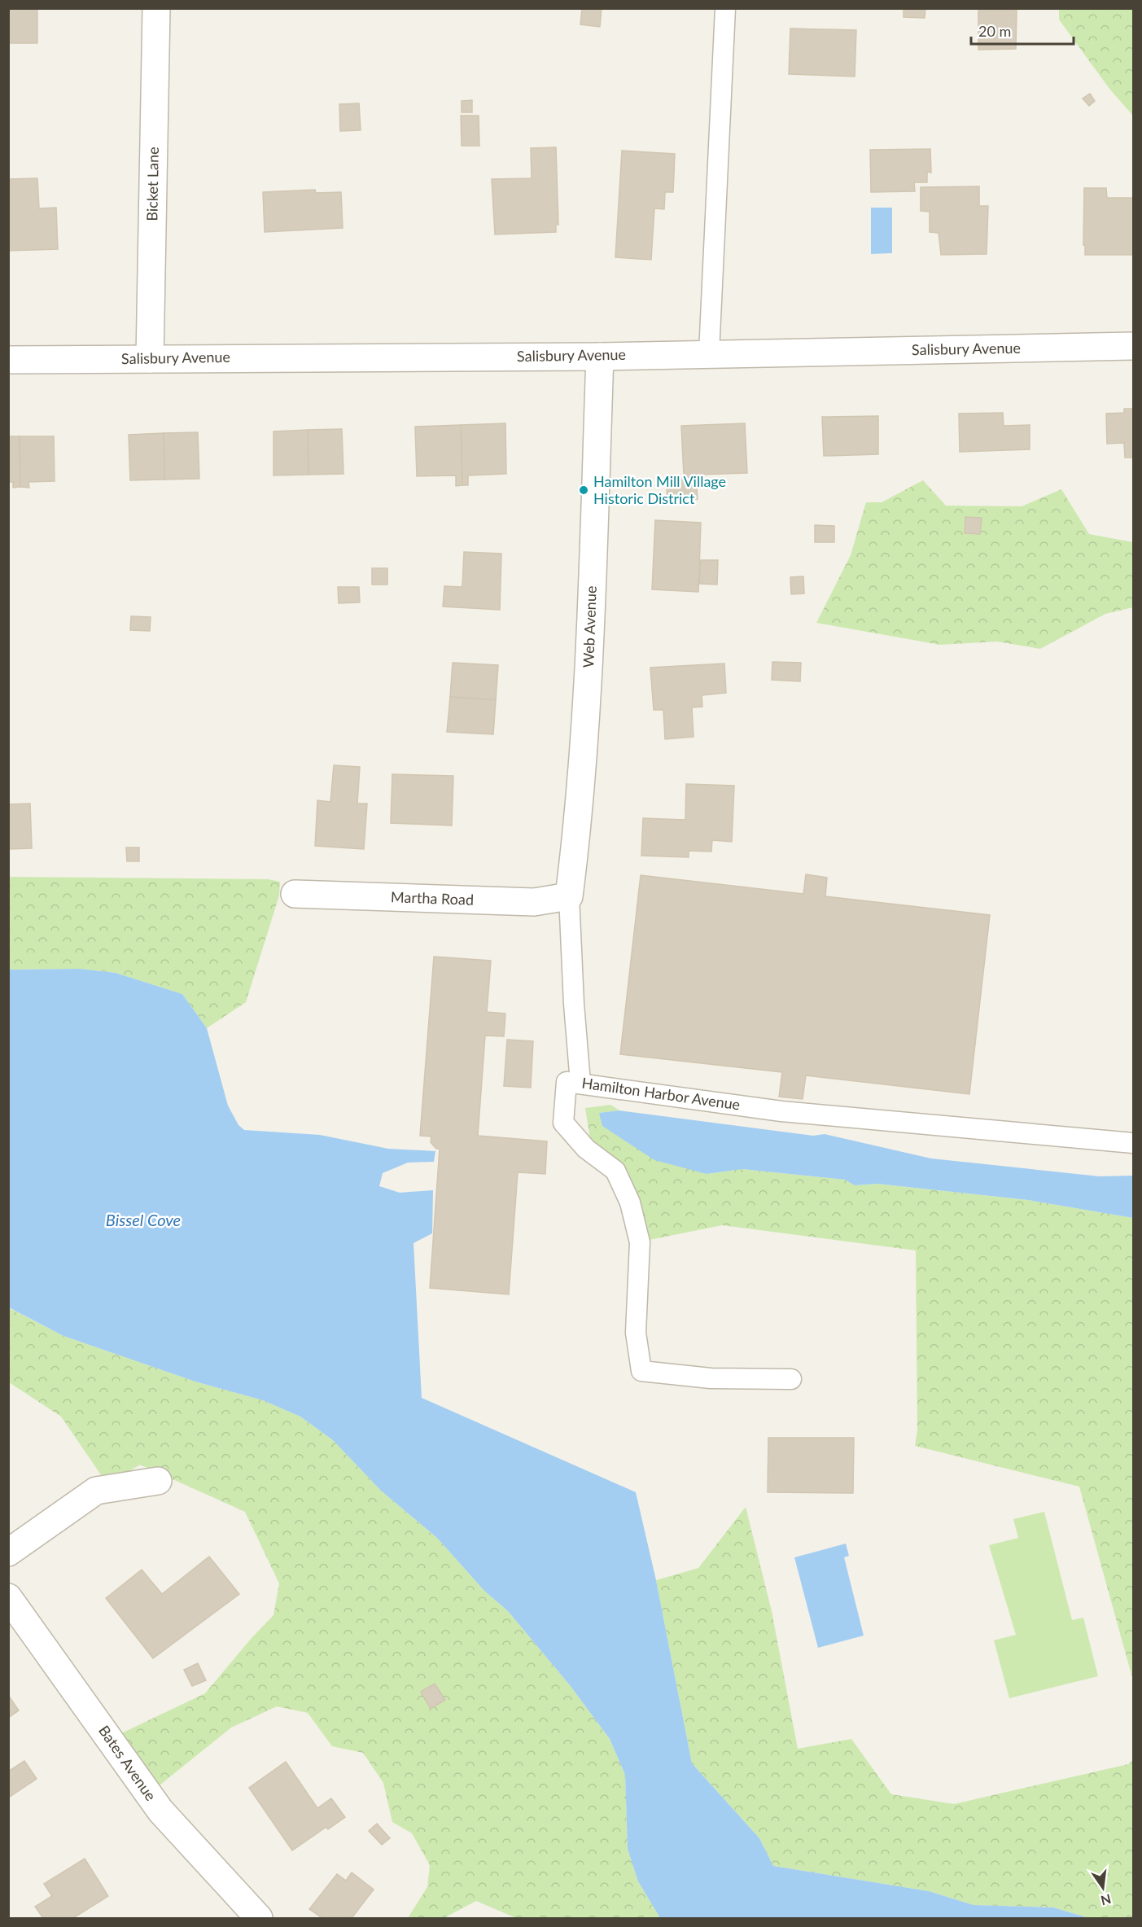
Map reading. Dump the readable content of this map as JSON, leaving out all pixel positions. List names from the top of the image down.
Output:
{
  "streets": {
    "street": [
      "Bicket Lane",
      "Salisbury Avenue",
      "Web Avenue",
      "Martha Road",
      "Bates Avenue"
    ],
    "lane": ["Hamilton Harbor Avenue"]
  },
  "crossings": [
    ["Bicket Lane", "Salisbury Avenue"],
    ["Salisbury Avenue", "Web Avenue"],
    ["Web Avenue", "Martha Road"]
  ],
  "water": ["Bissel Cove"],
  "places": ["Hamilton Mill Village Historic District"],
  "scale_bar": "20 m",
  "north": "bottom"
}
